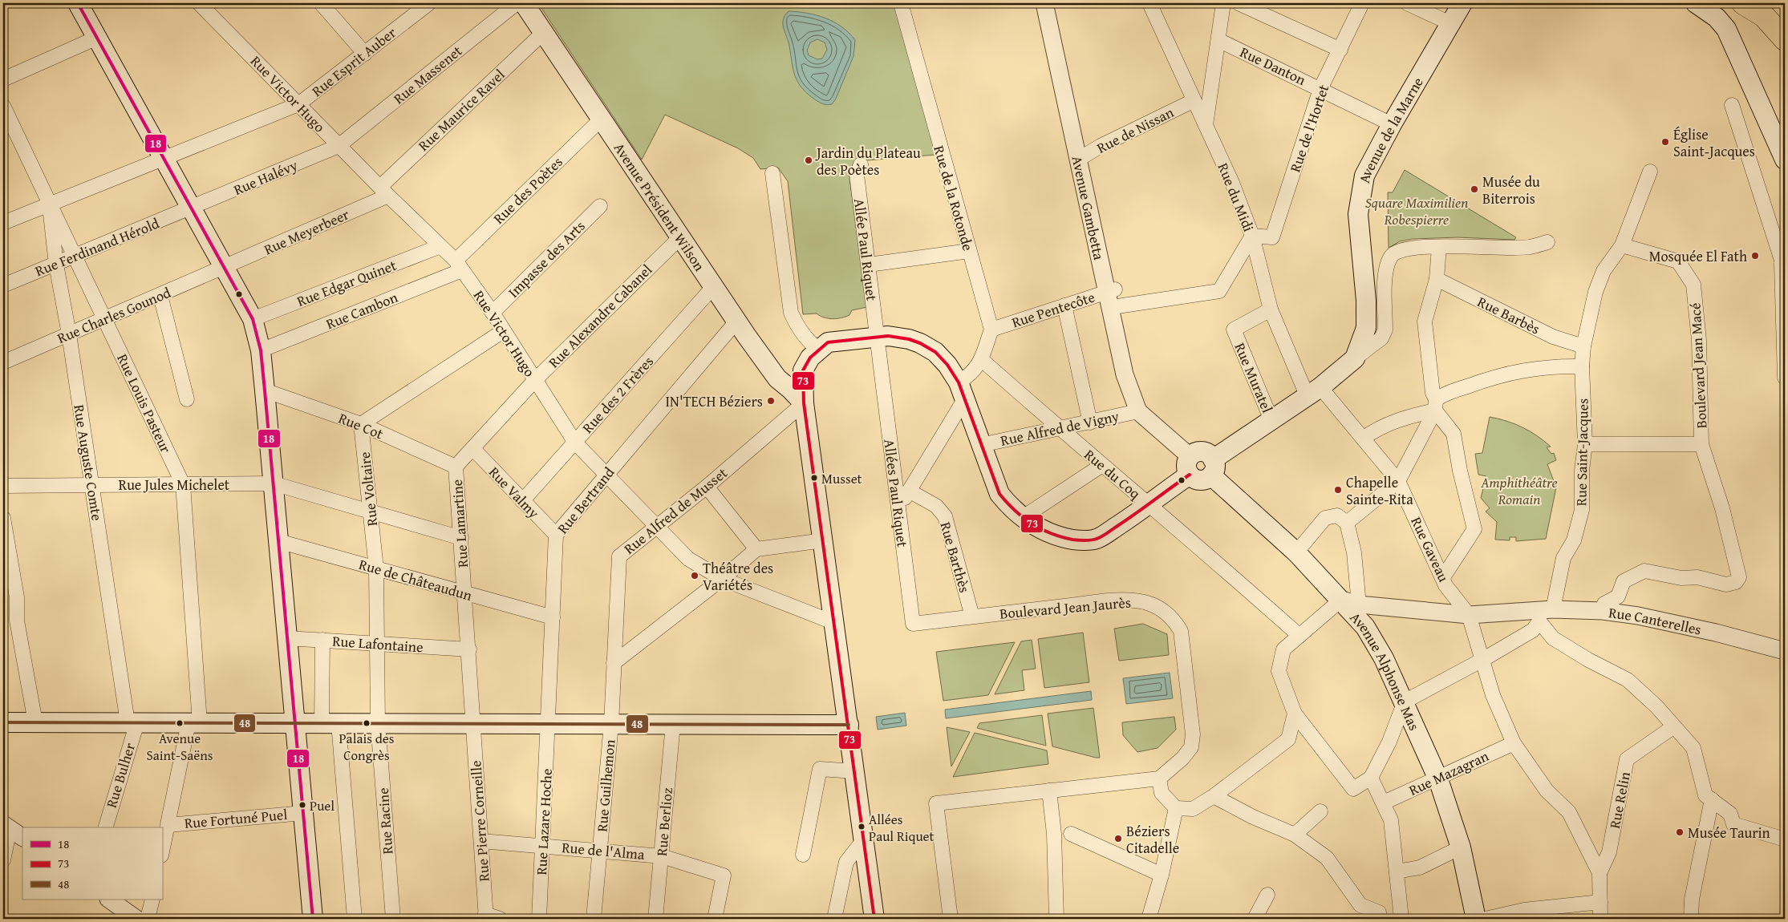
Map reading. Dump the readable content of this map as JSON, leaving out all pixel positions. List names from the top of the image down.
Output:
{
  "streets": {
    "main road": ["Avenue de la Marne", "Avenue Président Wilson", "Avenue Alphonse Mas"],
    "street": [
      "Rue Esprit Auber",
      "Rue Danton",
      "Rue Massenet",
      "Rue Victor Hugo",
      "Rue Maurice Ravel",
      "Rue de l'Hortet",
      "Rue de Nissan",
      "Rue Halévy",
      "Rue des Poètes",
      "Rue du Midi",
      "Rue de la Rotonde",
      "Avenue Gambetta",
      "Rue Meyerbeer",
      "Rue Ferdinand Hérold",
      "Allée Paul Riquet",
      "Impasse des Arts",
      "Rue Edgar Quinet",
      "Rue Pentecôte",
      "Rue Cambon",
      "Rue Charles Gounod",
      "Rue Barbès",
      "Rue Alexandre Cabanel",
      "Boulevard Jean Macé",
      "Rue Muratel",
      "Rue des 2 Frères",
      "Rue Louis Pasteur",
      "Rue Cot",
      "Rue Alfred de Vigny",
      "Rue Saint-Jacques",
      "Rue Auguste Comte",
      "Rue du Coq",
      "Rue Jules Michelet",
      "Rue Voltaire",
      "Rue Valmy",
      "Allées Paul Riquet",
      "Rue Bertrand",
      "Rue Alfred de Musset",
      "Rue Lamartine",
      "Rue Gaveau",
      "Rue Barthès",
      "Rue de Châteaudun",
      "Boulevard Jean Jaurès",
      "Rue Canterelles",
      "Rue Lafontaine",
      "Rue Mazagran",
      "Rue Bulher",
      "Rue Guilhemon",
      "Rue Relin",
      "Rue Fortuné Puel",
      "Rue Racine",
      "Rue Pierre Corneille",
      "Rue Lazare Hoche",
      "Rue Berlioz",
      "Rue de l'Alma"
    ]
  },
  "crossings": [
    ["Rue Esprit Auber", "Rue Victor Hugo"],
    ["Rue Esprit Auber", "Rue Louis Pasteur"],
    ["Rue Esprit Auber", "Rue Auguste Comte"],
    ["Rue Danton", "Rue de l'Hortet"],
    ["Rue Danton", "Avenue de la Marne"],
    ["Rue Massenet", "Rue Victor Hugo"],
    ["Rue Massenet", "Rue Halévy"],
    ["Rue Victor Hugo", "Rue Maurice Ravel"],
    ["Rue Victor Hugo", "Rue Halévy"],
    ["Rue Victor Hugo", "Rue des Poètes"],
    ["Rue Victor Hugo", "Rue Meyerbeer"],
    ["Rue Victor Hugo", "Impasse des Arts"],
    ["Rue Victor Hugo", "Rue Edgar Quinet"],
    ["Rue Victor Hugo", "Rue Cambon"],
    ["Rue Victor Hugo", "Rue Alexandre Cabanel"],
    ["Rue Victor Hugo", "Rue des 2 Frères"],
    ["Rue Victor Hugo", "Rue Bertrand"],
    ["Rue Victor Hugo", "Rue Alfred de Musset"],
    ["Rue Maurice Ravel", "Avenue Président Wilson"],
    ["Rue Maurice Ravel", "Rue Meyerbeer"],
    ["Rue de l'Hortet", "Rue du Midi"],
    ["Rue de Nissan", "Rue du Midi"],
    ["Rue de Nissan", "Avenue Gambetta"],
    ["Avenue de la Marne", "Rue du Midi"],
    ["Avenue de la Marne", "Avenue Gambetta"],
    ["Avenue de la Marne", "Rue Muratel"],
    ["Avenue de la Marne", "Rue Gaveau"],
    ["Avenue de la Marne", "Avenue Alphonse Mas"],
    ["Rue Halévy", "Rue Ferdinand Hérold"],
    ["Rue des Poètes", "Avenue Président Wilson"],
    ["Rue des Poètes", "Rue Cambon"],
    ["Rue du Midi", "Rue Muratel"],
    ["Rue du Midi", "Rue Gaveau"],
    ["Rue de la Rotonde", "Rue Pentecôte"],
    ["Avenue Président Wilson", "Rue Alexandre Cabanel"],
    ["Avenue Président Wilson", "Rue des 2 Frères"],
    ["Avenue Président Wilson", "Rue Bertrand"],
    ["Avenue Président Wilson", "Rue Alfred de Musset"],
    ["Avenue Gambetta", "Rue Pentecôte"],
    ["Avenue Gambetta", "Rue Alfred de Vigny"],
    ["Avenue Gambetta", "Avenue Alphonse Mas"],
    ["Rue Meyerbeer", "Rue Charles Gounod"],
    ["Rue Ferdinand Hérold", "Rue Louis Pasteur"],
    ["Rue Ferdinand Hérold", "Rue Auguste Comte"],
    ["Allée Paul Riquet", "Allées Paul Riquet"],
    ["Rue Charles Gounod", "Rue Louis Pasteur"],
    ["Rue Charles Gounod", "Rue Auguste Comte"],
    ["Rue Barbès", "Rue Saint-Jacques"],
    ["Rue Alexandre Cabanel", "Rue Cot"],
    ["Rue Alexandre Cabanel", "Rue Valmy"],
    ["Rue Alexandre Cabanel", "Rue Lamartine"],
    ["Boulevard Jean Macé", "Rue Saint-Jacques"],
    ["Boulevard Jean Macé", "Rue Canterelles"],
    ["Rue des 2 Frères", "Rue Valmy"],
    ["Rue Louis Pasteur", "Rue Auguste Comte"],
    ["Rue Louis Pasteur", "Rue Jules Michelet"],
    ["Rue Louis Pasteur", "Rue Fortuné Puel"],
    ["Rue Cot", "Rue Voltaire"],
    ["Rue Cot", "Rue Lamartine"],
    ["Rue Alfred de Vigny", "Rue du Coq"],
    ["Rue Saint-Jacques", "Rue Canterelles"],
    ["Rue Auguste Comte", "Rue Jules Michelet"],
    ["Rue Auguste Comte", "Rue Bulher"],
    ["Rue Jules Michelet", "Rue Voltaire"],
    ["Rue Jules Michelet", "Rue Lamartine"],
    ["Rue Voltaire", "Rue de Châteaudun"],
    ["Rue Voltaire", "Rue Lafontaine"],
    ["Rue Voltaire", "Rue Racine"],
    ["Rue Valmy", "Rue Bertrand"],
    ["Allées Paul Riquet", "Boulevard Jean Jaurès"],
    ["Rue Bertrand", "Rue de Châteaudun"],
    ["Rue Bertrand", "Rue Lazare Hoche"],
    ["Rue Alfred de Musset", "Rue Guilhemon"],
    ["Rue Lamartine", "Rue de Châteaudun"],
    ["Rue Lamartine", "Rue Lafontaine"],
    ["Rue Lamartine", "Rue Pierre Corneille"],
    ["Rue Gaveau", "Rue Canterelles"],
    ["Rue Barthès", "Boulevard Jean Jaurès"],
    ["Rue Canterelles", "Avenue Alphonse Mas"],
    ["Avenue Alphonse Mas", "Rue Mazagran"],
    ["Rue Guilhemon", "Rue de l'Alma"],
    ["Rue Pierre Corneille", "Rue de l'Alma"],
    ["Rue Lazare Hoche", "Rue de l'Alma"],
    ["Rue Berlioz", "Rue de l'Alma"]
  ],
  "parks": ["Square Maximilien Robespierre", "Amphithéâtre Romain"],
  "places": [
    "Église Saint-Jacques",
    "Jardin du Plateau des Poètes",
    "Musée du Biterrois",
    "Mosquée El Fath",
    "IN'TECH Béziers",
    "Musset",
    "Chapelle Sainte-Rita",
    "Théâtre des Variétés",
    "Avenue Saint-Saëns",
    "Palais des Congrès",
    "Puel",
    "Allées Paul Riquet",
    "Musée Taurin",
    "Béziers Citadelle"
  ],
  "lines": ["transit line 18", "transit line 73", "transit line 48"],
  "legend": ["18", "73", "48"]
}
